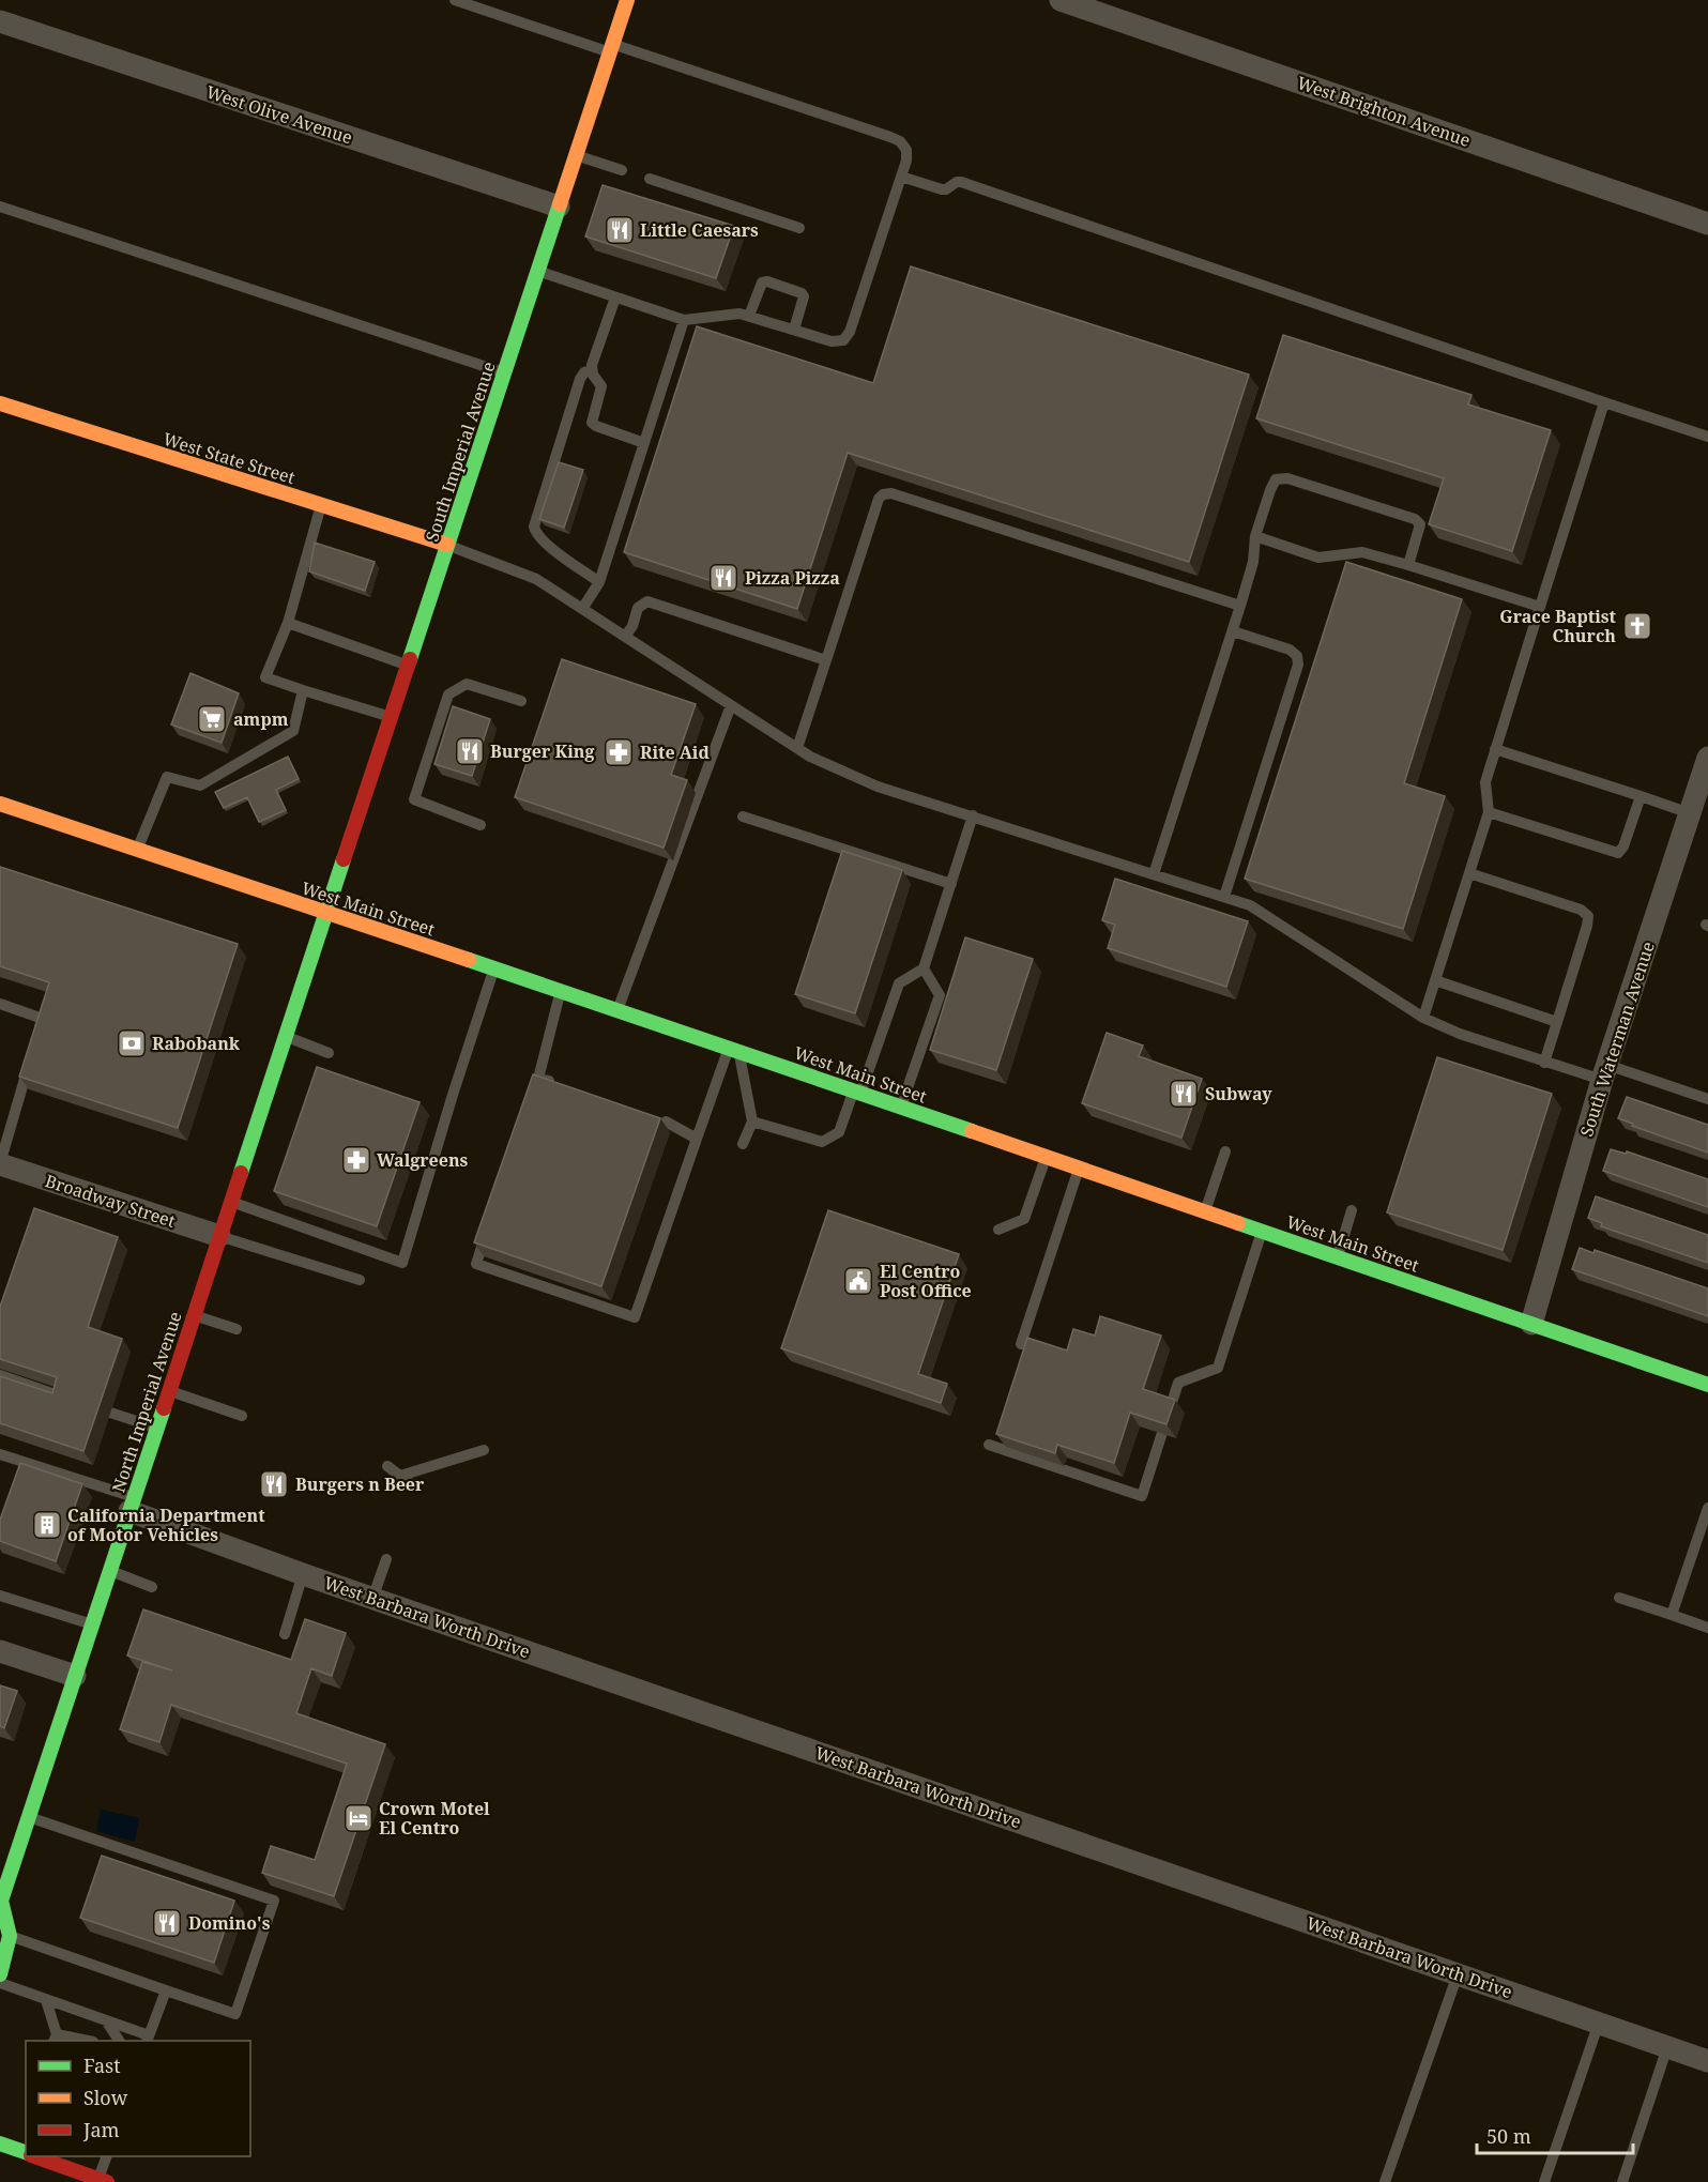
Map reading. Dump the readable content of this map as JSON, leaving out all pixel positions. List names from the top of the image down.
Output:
{
  "streets": {
    "main road": [
      "South Imperial Avenue",
      "West State Street",
      "West Main Street",
      "North Imperial Avenue"
    ],
    "street": [
      "West Brighton Avenue",
      "West Olive Avenue",
      "South Waterman Avenue",
      "Broadway Street",
      "West Barbara Worth Drive"
    ]
  },
  "crossings": [
    ["West Olive Avenue", "South Imperial Avenue"],
    ["South Imperial Avenue", "West State Street"],
    ["South Imperial Avenue", "West Main Street"],
    ["South Imperial Avenue", "North Imperial Avenue"],
    ["West Main Street", "South Waterman Avenue"],
    ["West Main Street", "North Imperial Avenue"],
    ["Broadway Street", "North Imperial Avenue"],
    ["North Imperial Avenue", "West Barbara Worth Drive"]
  ],
  "places": {
    "restaurant": [
      "Little Caesars",
      "Pizza Pizza",
      "Burger King",
      "Subway",
      "Burgers n Beer",
      "Domino's"
    ],
    "church": ["Grace Baptist Church"],
    "supermarket": ["ampm"],
    "pharmacy": ["Rite Aid", "Walgreens"],
    "bank": ["Rabobank"],
    "public building": ["El Centro Post Office"],
    "building": ["California Department of Motor Vehicles"],
    "hotel": ["Crown Motel El Centro"]
  },
  "legend": ["Fast", "Slow", "Jam"],
  "scale_bar": "50 m"
}
